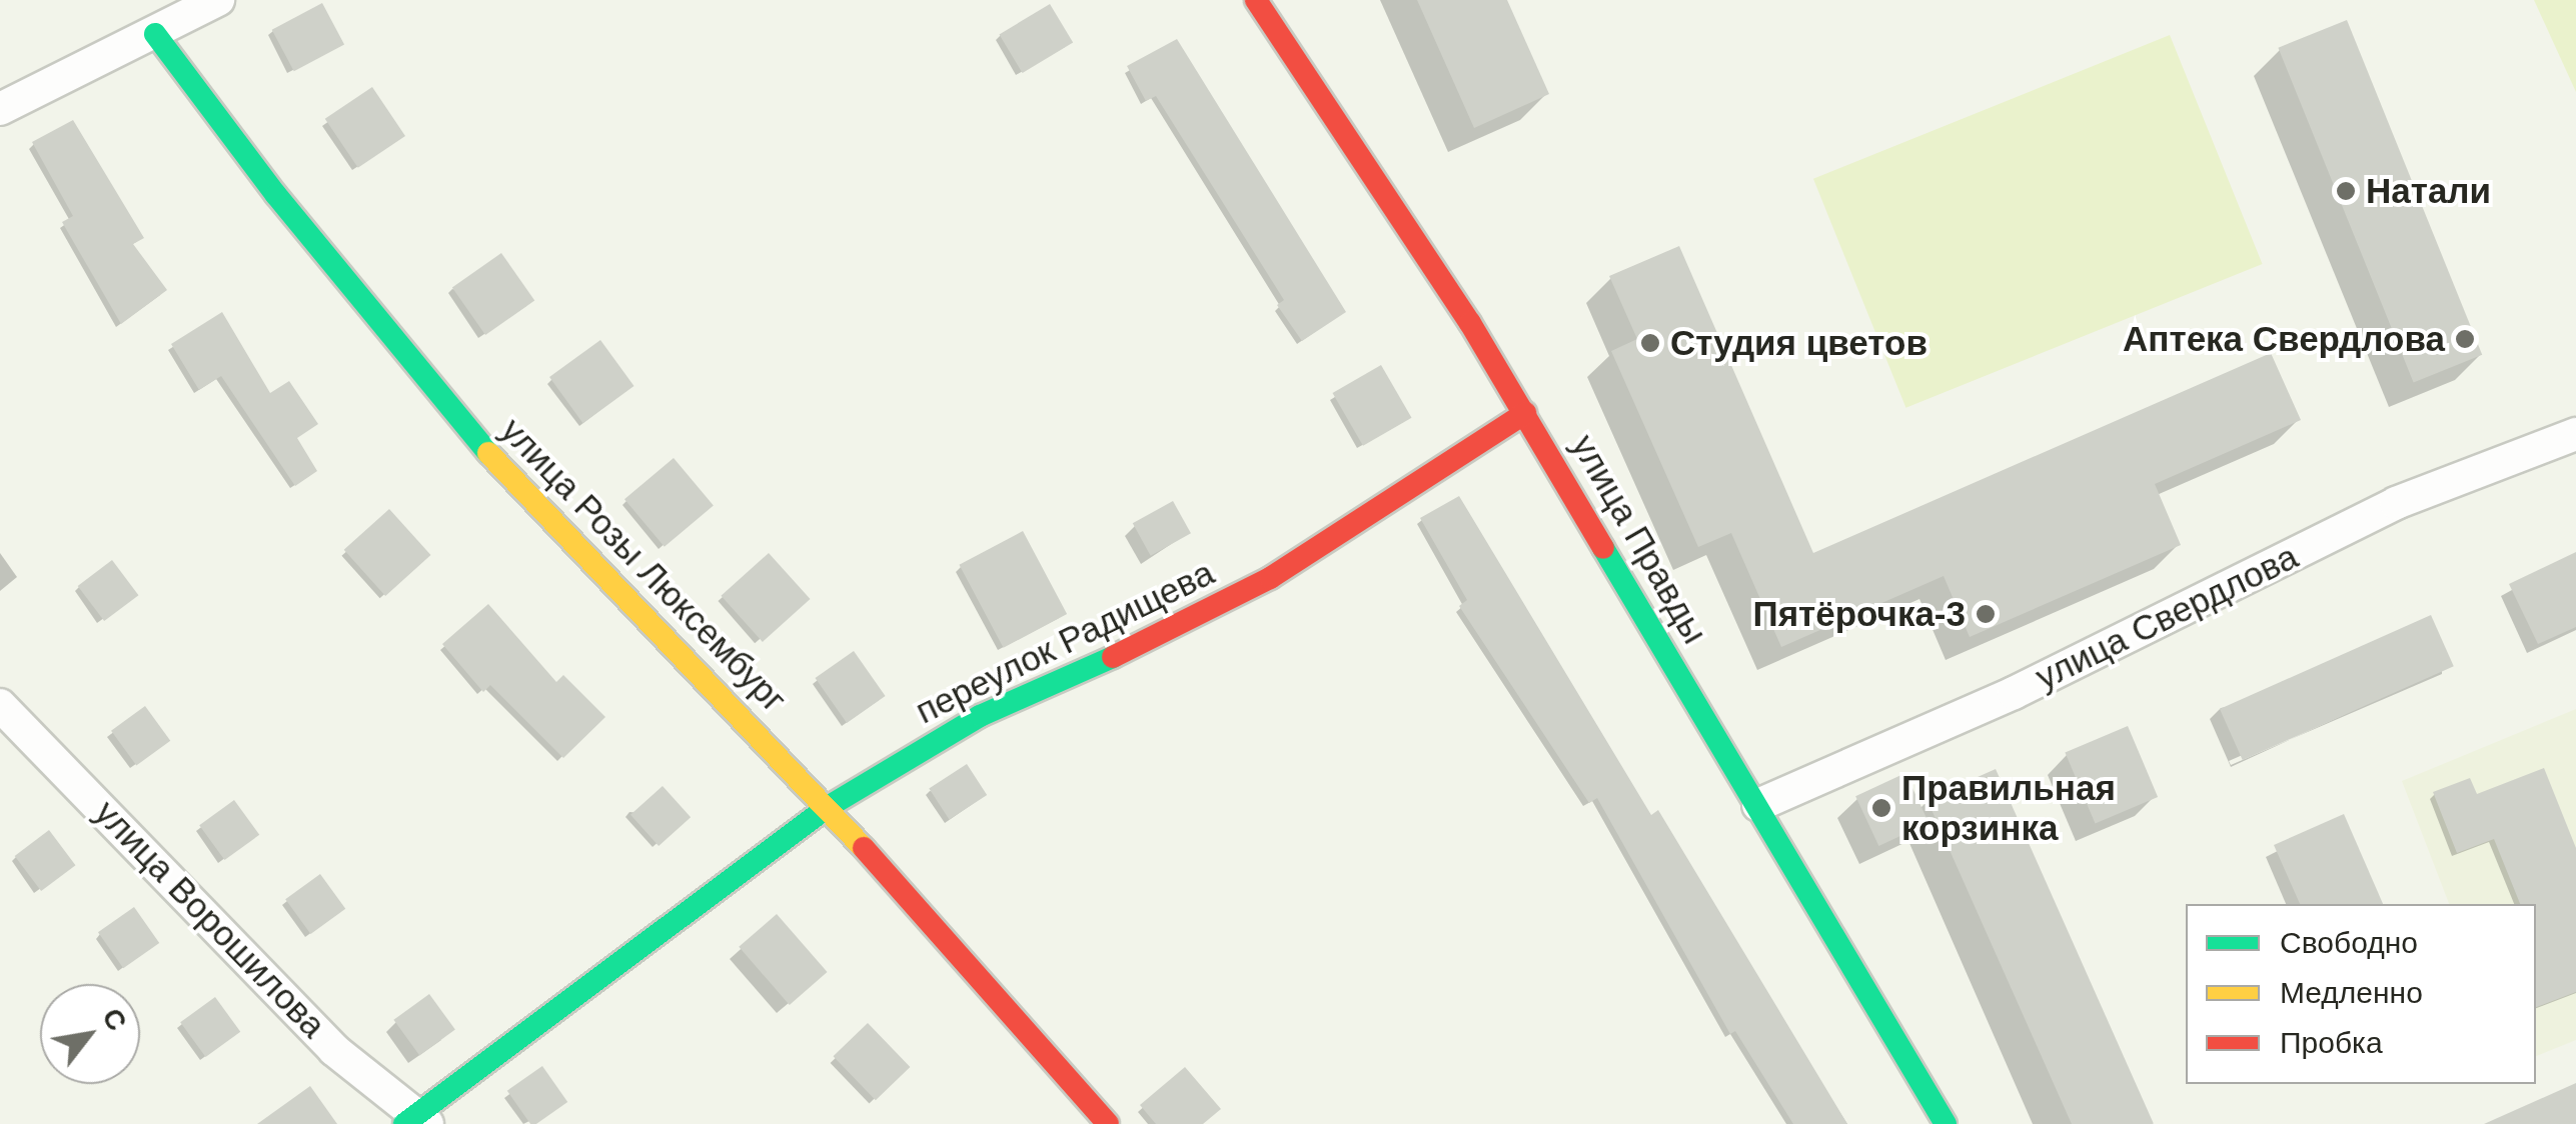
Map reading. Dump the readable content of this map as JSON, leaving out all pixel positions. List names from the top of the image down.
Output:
{
  "streets": {
    "street": [
      "улица Правды",
      "улица Розы Люксембург",
      "улица Свердлова",
      "переулок Радищева",
      "улица Ворошилова"
    ]
  },
  "crossings": [
    ["улица Правды", "улица Свердлова"],
    ["улица Правды", "переулок Радищева"],
    ["улица Розы Люксембург", "переулок Радищева"],
    ["переулок Радищева", "улица Ворошилова"]
  ],
  "places": [
    "Натали",
    "Аптека Свердлова",
    "Студия цветов",
    "Пятёрочка-3",
    "Правильная корзинка"
  ],
  "legend": ["Свободно", "Медленно", "Пробка"],
  "north": "top right"
}
